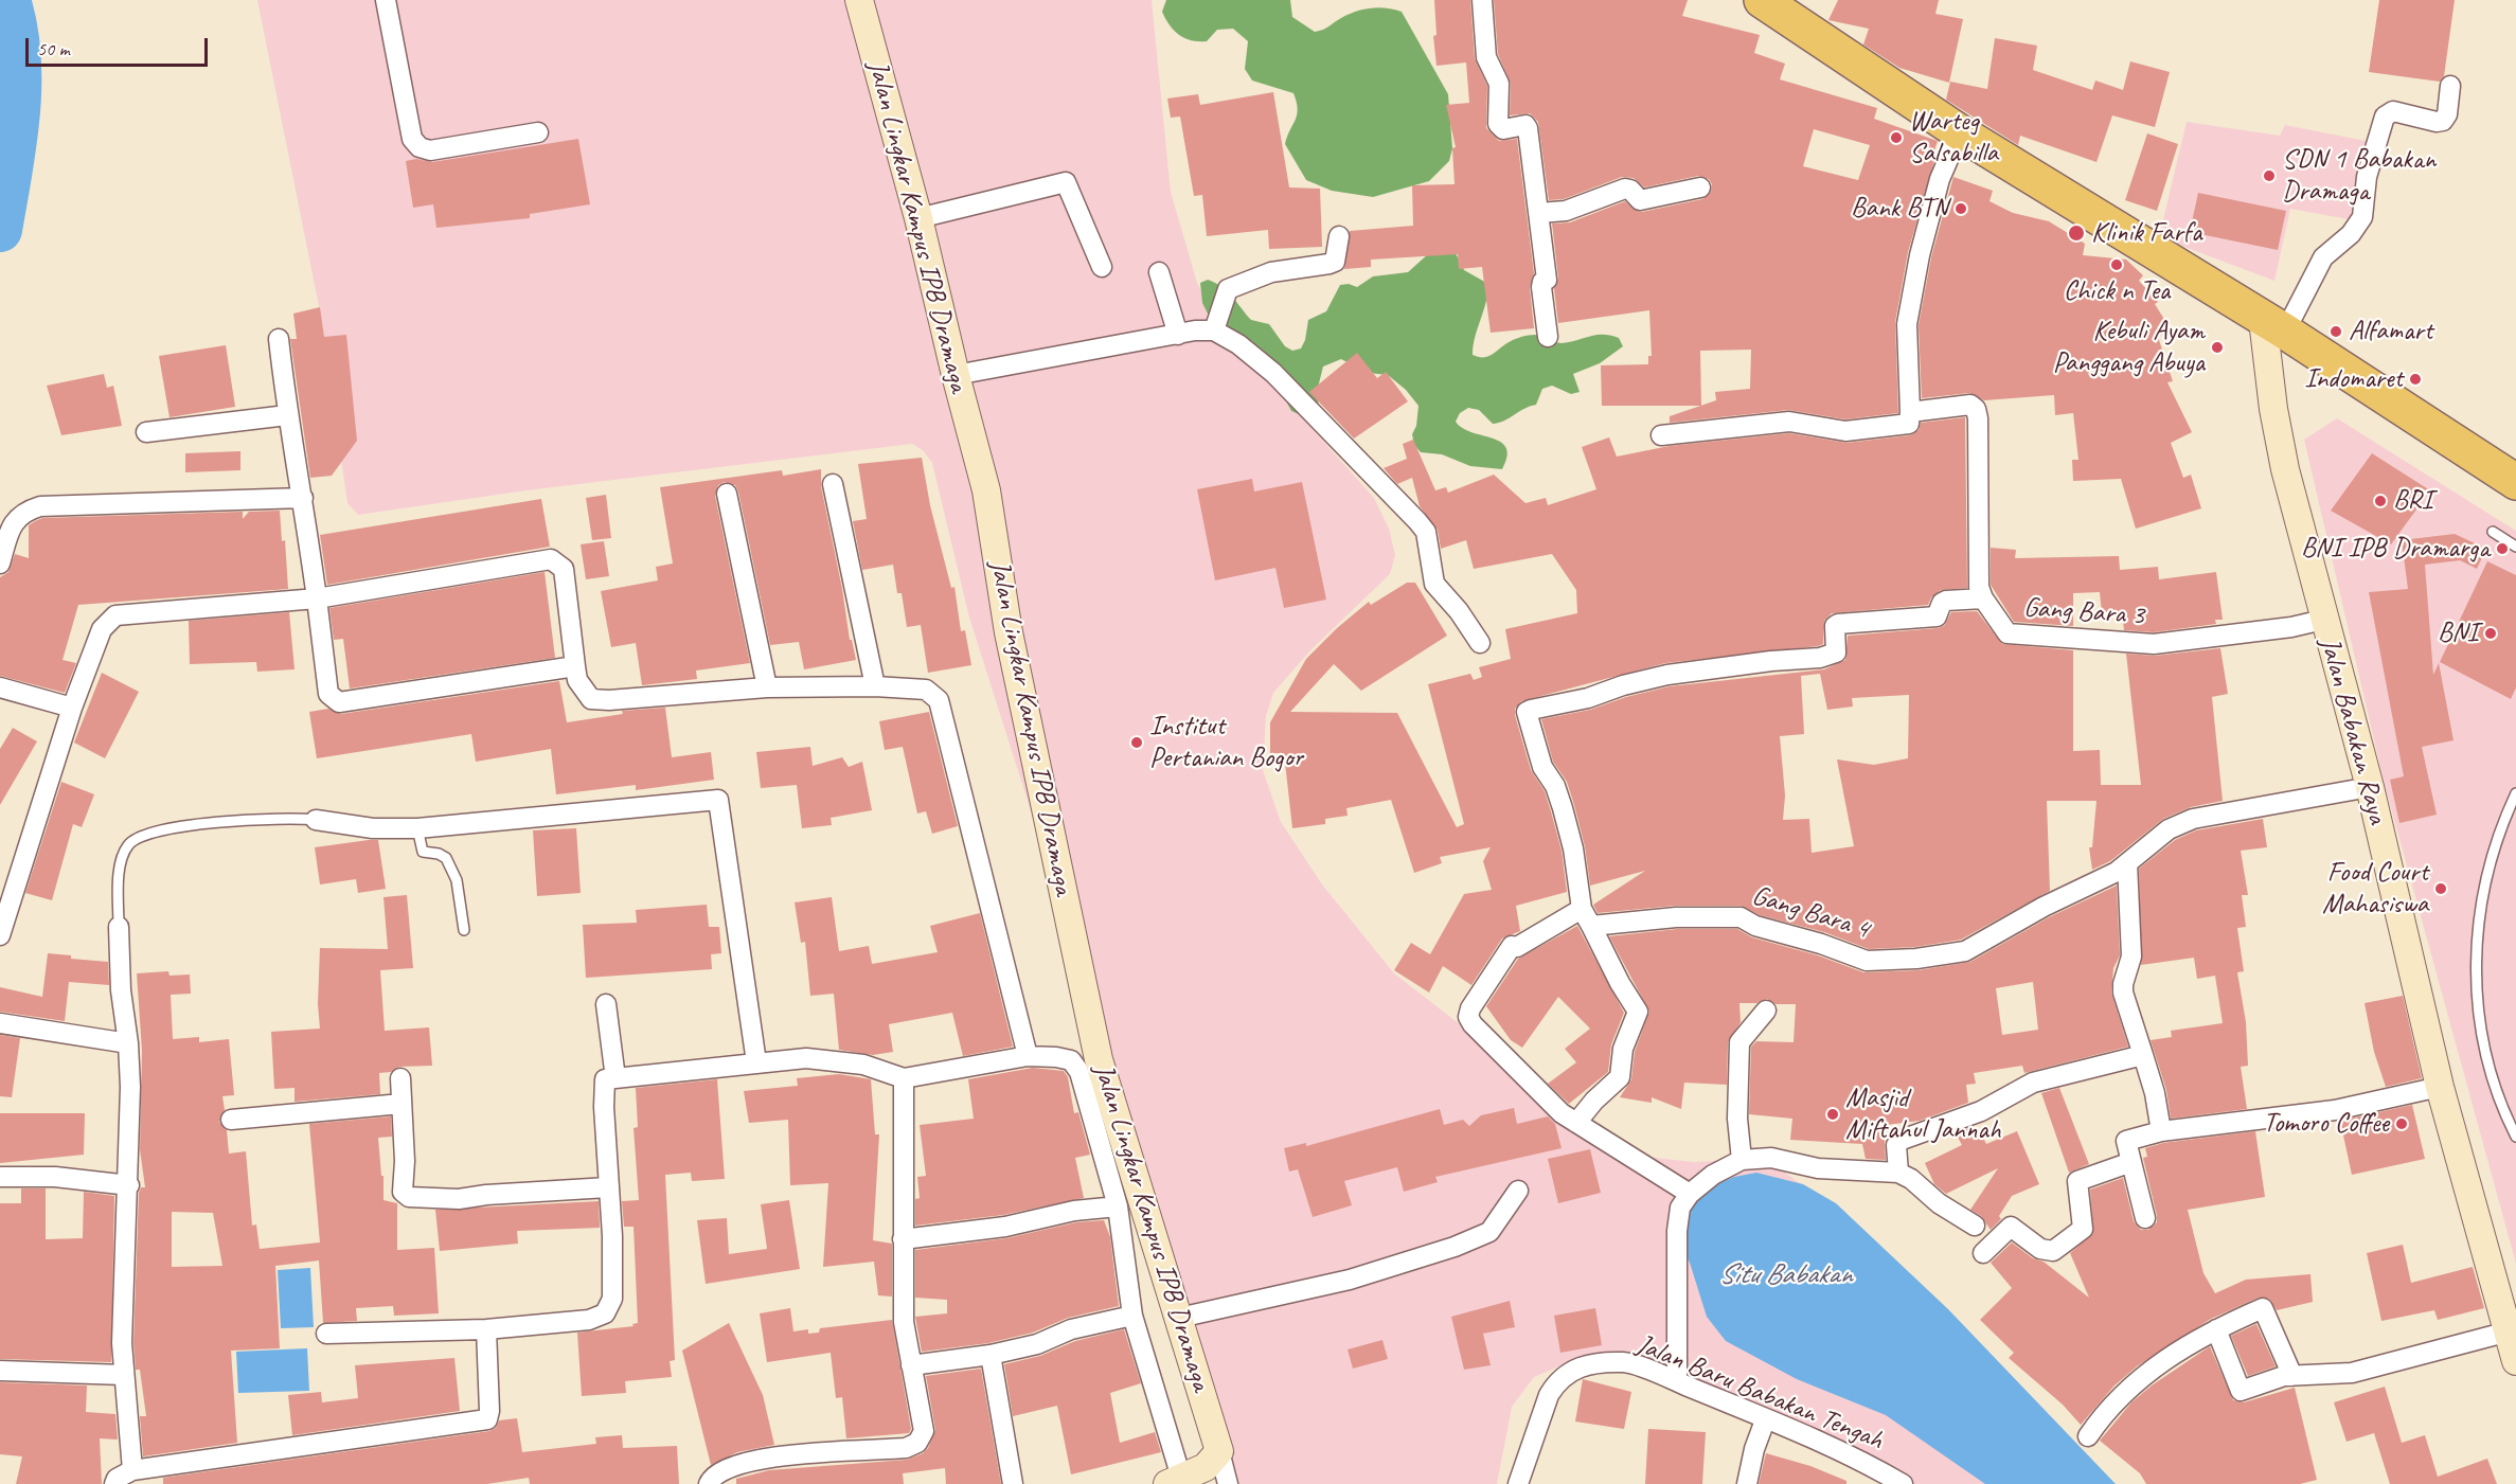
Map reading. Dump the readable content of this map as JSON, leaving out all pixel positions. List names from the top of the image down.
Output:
{
  "streets": {
    "street": [
      "Jalan Lingkar Kampus IPB Dramaga",
      "Gang Bara 3",
      "Jalan Babakan Raya",
      "Gang Bara 4",
      "Jalan Baru Babakan Tengah"
    ]
  },
  "crossings": [
    ["Gang Bara 3", "Jalan Babakan Raya"],
    ["Jalan Babakan Raya", "Gang Bara 4"]
  ],
  "water": ["Situ Babakan"],
  "places": [
    "Warteg Salsabilla",
    "SDN 1 Babakan Dramaga",
    "Bank BTN",
    "Klinik Farfa",
    "Chick n Tea",
    "Alfamart",
    "Kebuli Ayam Panggang Abuya",
    "Indomaret",
    "BRI",
    "BNI IPB Dramarga",
    "BNI",
    "Institut Pertanian Bogor",
    "Food Court Mahasiswa",
    "Masjid Miftahul Jannah",
    "Tomoro Coffee"
  ],
  "scale_bar": "50 m"
}
